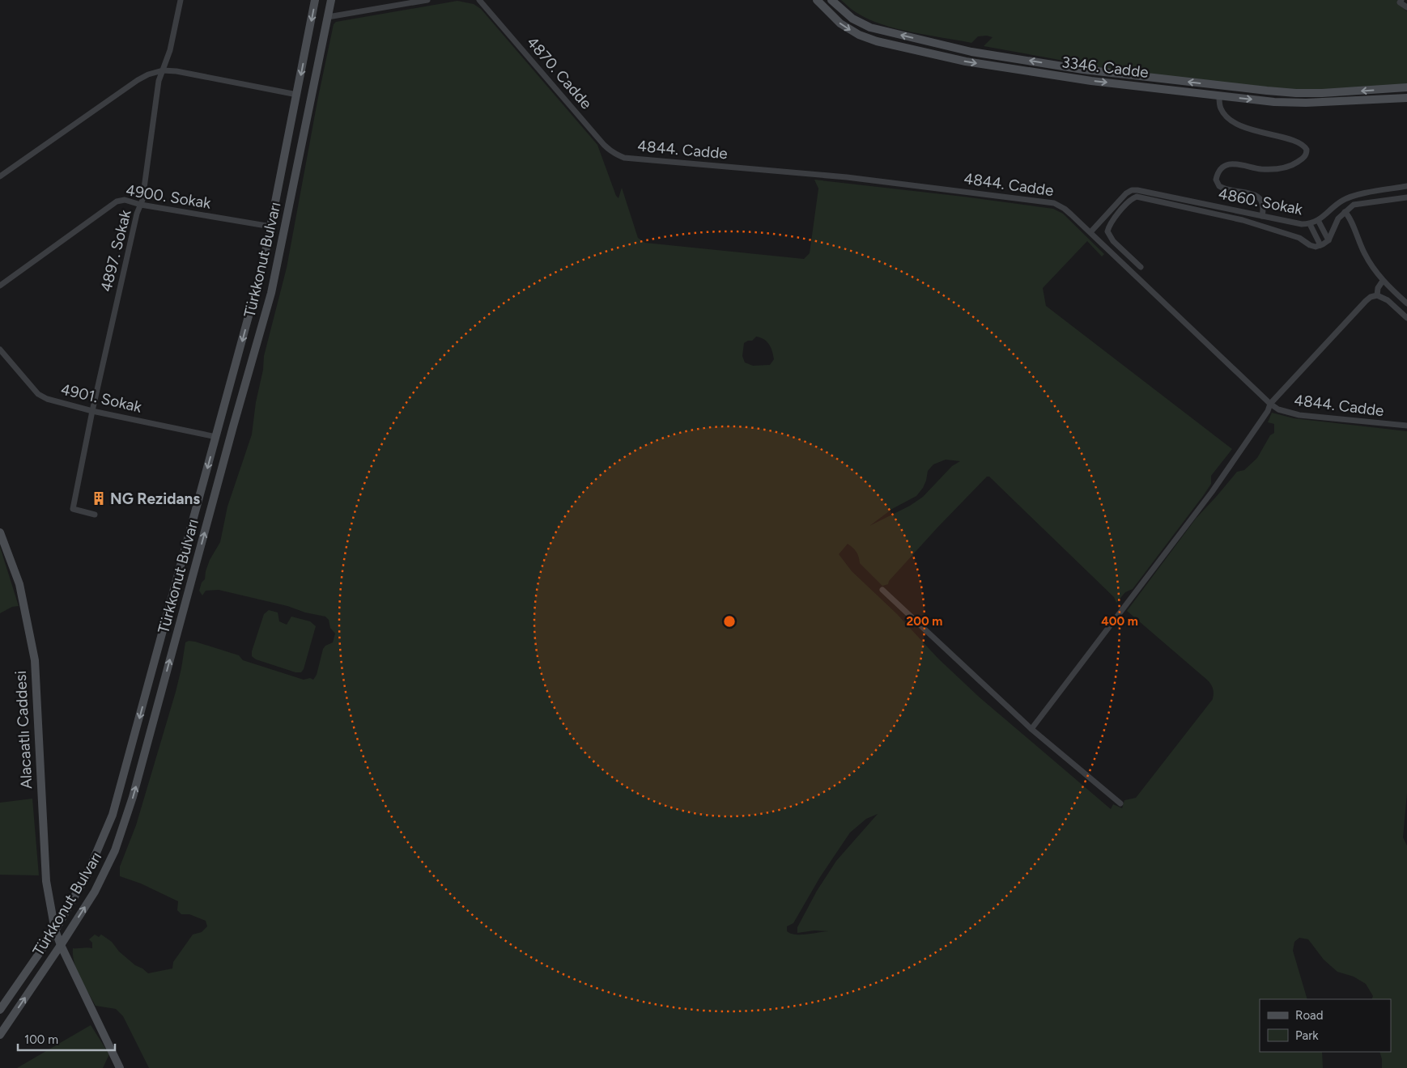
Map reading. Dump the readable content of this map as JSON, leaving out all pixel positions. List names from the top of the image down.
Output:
{
  "streets": {
    "street": [
      "3346. Cadde",
      "4870. Cadde",
      "4844. Cadde",
      "4900. Sokak",
      "4860. Sokak",
      "4897. Sokak",
      "Türkkonut Bulvarı",
      "4901. Sokak",
      "Alacaatlı Caddesi"
    ]
  },
  "crossings": [
    ["4870. Cadde", "4844. Cadde"],
    ["4844. Cadde", "4860. Sokak"],
    ["4900. Sokak", "4897. Sokak"],
    ["4900. Sokak", "Türkkonut Bulvarı"],
    ["4897. Sokak", "4901. Sokak"],
    ["Türkkonut Bulvarı", "4901. Sokak"],
    ["Türkkonut Bulvarı", "Alacaatlı Caddesi"]
  ],
  "places": {
    "building": ["NG Rezidans"]
  },
  "legend": ["Road", "Park"],
  "scale_bar": "100 m",
  "rings": ["200 m", "400 m"]
}
